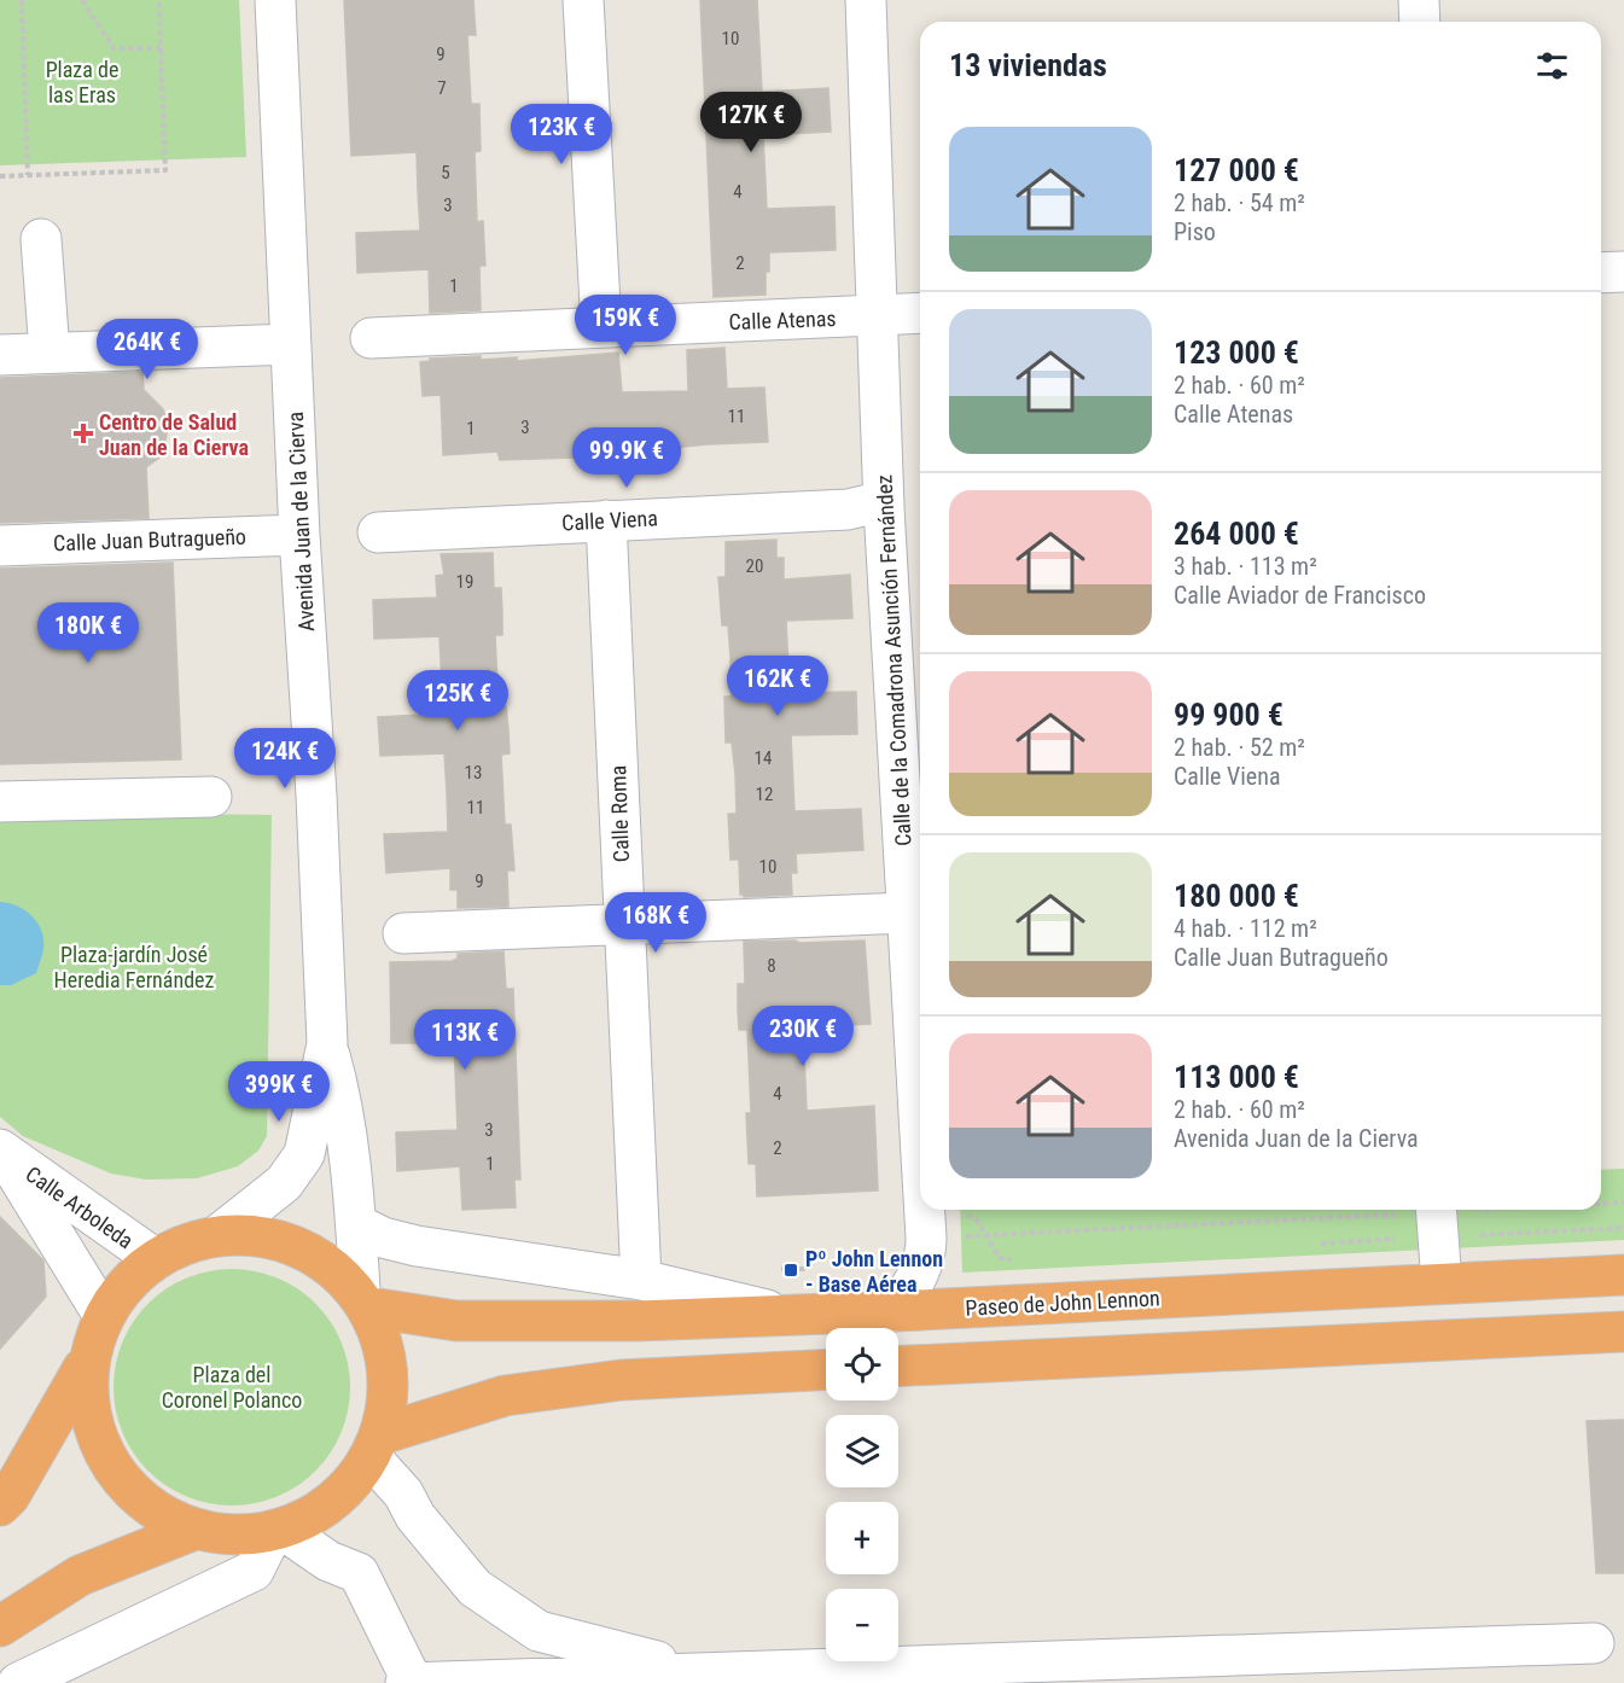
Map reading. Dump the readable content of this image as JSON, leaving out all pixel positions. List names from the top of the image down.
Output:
{
  "streets": {
    "highway": ["Paseo de John Lennon"],
    "street": [
      "Calle Atenas",
      "Calle Viena",
      "Avenida Juan de la Cierva",
      "Calle Juan Butragueño",
      "Calle de la Comadrona Asunción Fernández",
      "Calle Roma",
      "Calle Arboleda"
    ]
  },
  "crossings": [
    ["Calle Atenas", "Calle de la Comadrona Asunción Fernández"],
    ["Calle Viena", "Calle de la Comadrona Asunción Fernández"],
    ["Calle Viena", "Calle Roma"],
    ["Avenida Juan de la Cierva", "Calle Juan Butragueño"],
    ["Avenida Juan de la Cierva", "Paseo de John Lennon"],
    ["Calle de la Comadrona Asunción Fernández", "Paseo de John Lennon"]
  ],
  "parks": ["Plaza de las Eras", "Plaza-jardín José Heredia Fernández", "Plaza del Coronel Polanco"],
  "places": {
    "health": ["Centro de Salud Juan de la Cierva"],
    "transit": ["Pº John Lennon - Base Aérea"]
  },
  "house_numbers": [
    "10",
    "9",
    "7",
    "5",
    "4",
    "3",
    "2",
    "1",
    "11",
    "3",
    "1",
    "20",
    "19",
    "14",
    "13",
    "12",
    "11",
    "10",
    "9",
    "8",
    "4",
    "3",
    "2",
    "1"
  ],
  "page": {
    "heading": "13 viviendas",
    "price": [
      "127K €",
      "123K €",
      "159K €",
      "264K €",
      "99.9K €",
      "180K €",
      "162K €",
      "125K €",
      "124K €",
      "168K €",
      "230K €",
      "113K €",
      "399K €"
    ],
    "list": [
      {
        "name": "127 000 €",
        "note": "2 hab. · 54 m² · Piso"
      },
      {
        "name": "123 000 €",
        "note": "2 hab. · 60 m² · Calle Atenas"
      },
      {
        "name": "264 000 €",
        "note": "3 hab. · 113 m² · Calle Aviador de Francisco"
      },
      {
        "name": "99 900 €",
        "note": "2 hab. · 52 m² · Calle Viena"
      },
      {
        "name": "180 000 €",
        "note": "4 hab. · 112 m² · Calle Juan Butragueño"
      },
      {
        "name": "113 000 €",
        "note": "2 hab. · 60 m² · Avenida Juan de la Cierva"
      }
    ],
    "map_buttons": ["+", "−"]
  }
}
